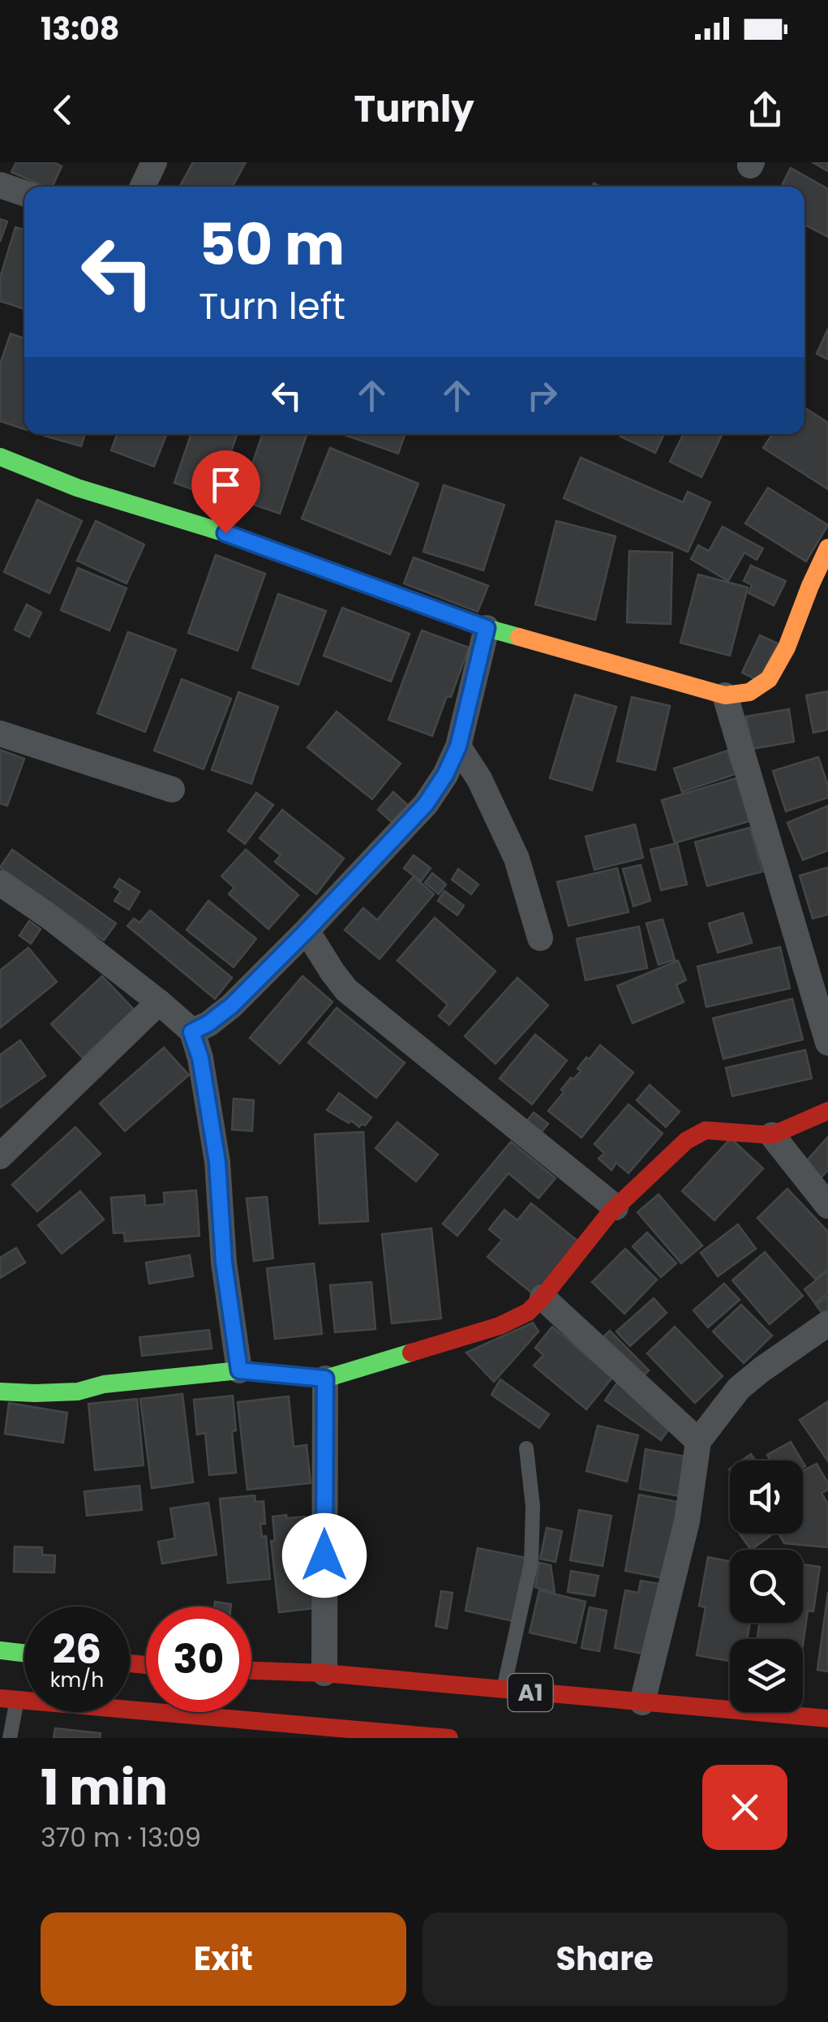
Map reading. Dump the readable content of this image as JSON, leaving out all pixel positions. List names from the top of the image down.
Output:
{
  "streets": {
    "main road": ["A1"]
  },
  "page": {
    "status": "13:08",
    "header": "Turnly",
    "turn": ["50 m", "Turn left"],
    "speed": "26 km/h",
    "limit": "30",
    "heading": ["1 min", "370 m · 13:09"],
    "buttons": ["Exit", "Share"]
  }
}
